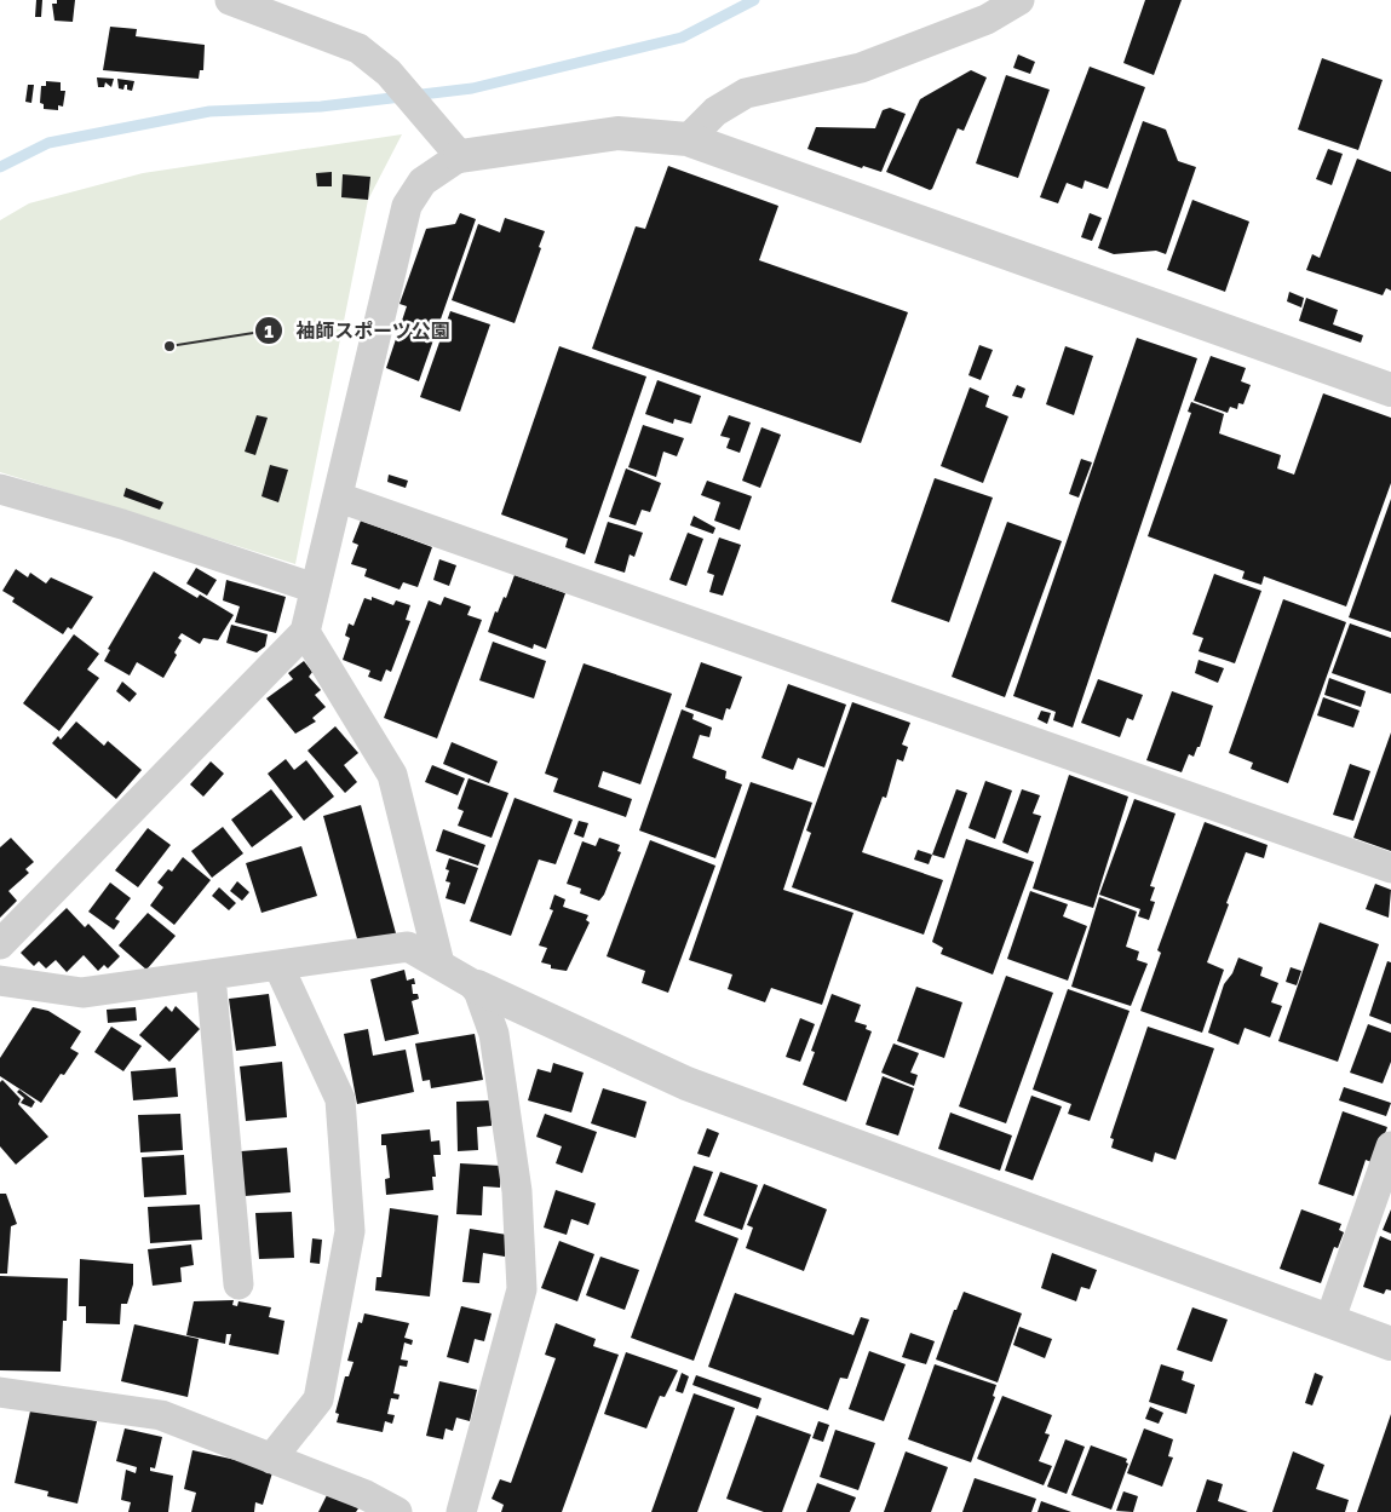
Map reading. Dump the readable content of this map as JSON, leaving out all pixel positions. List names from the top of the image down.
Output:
{
  "places": ["袖師スポーツ公園"]
}
